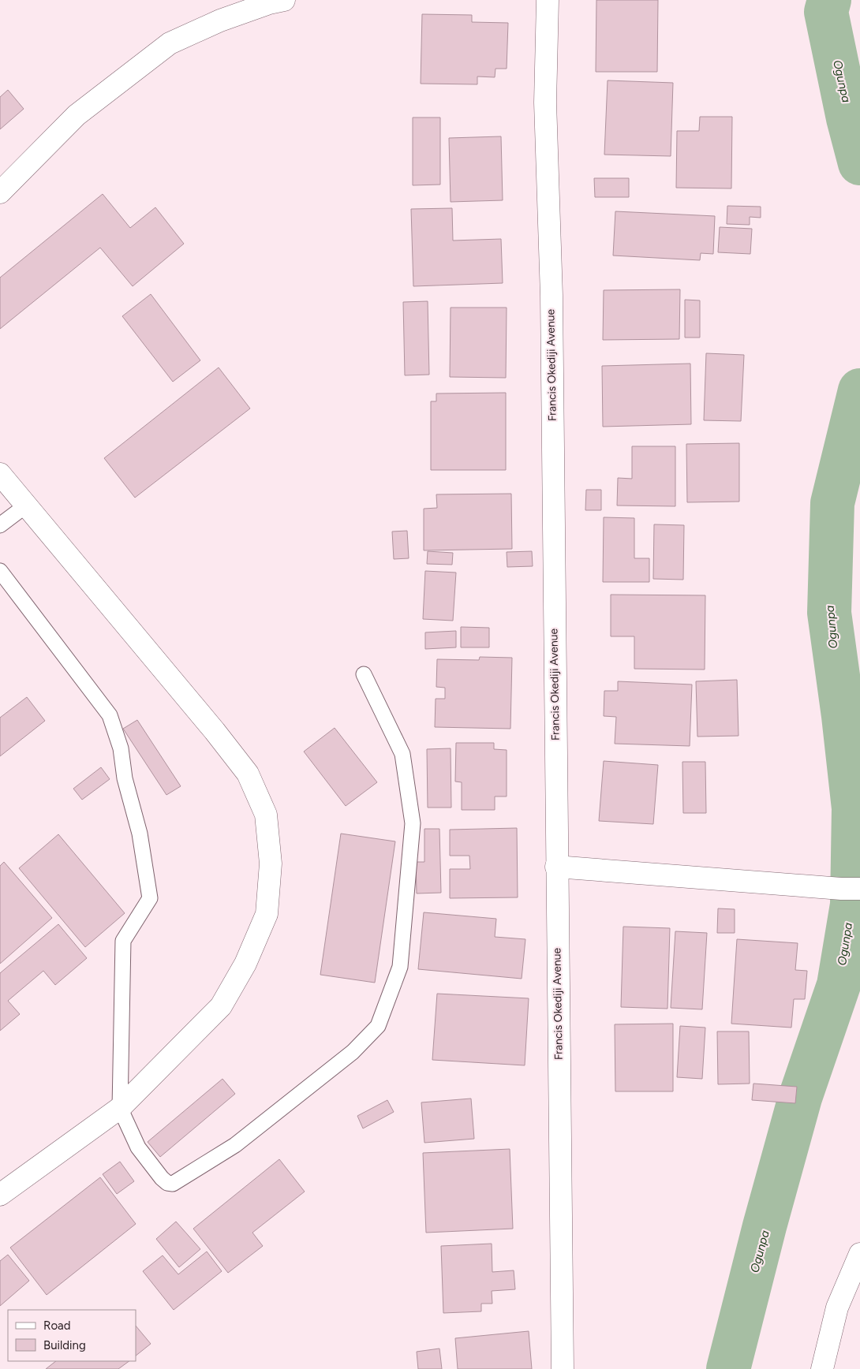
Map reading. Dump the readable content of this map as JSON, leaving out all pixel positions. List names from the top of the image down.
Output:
{
  "streets": {
    "street": ["Francis Okediji Avenue"]
  },
  "water": ["Ogunpa"],
  "legend": ["Road", "Building"]
}
